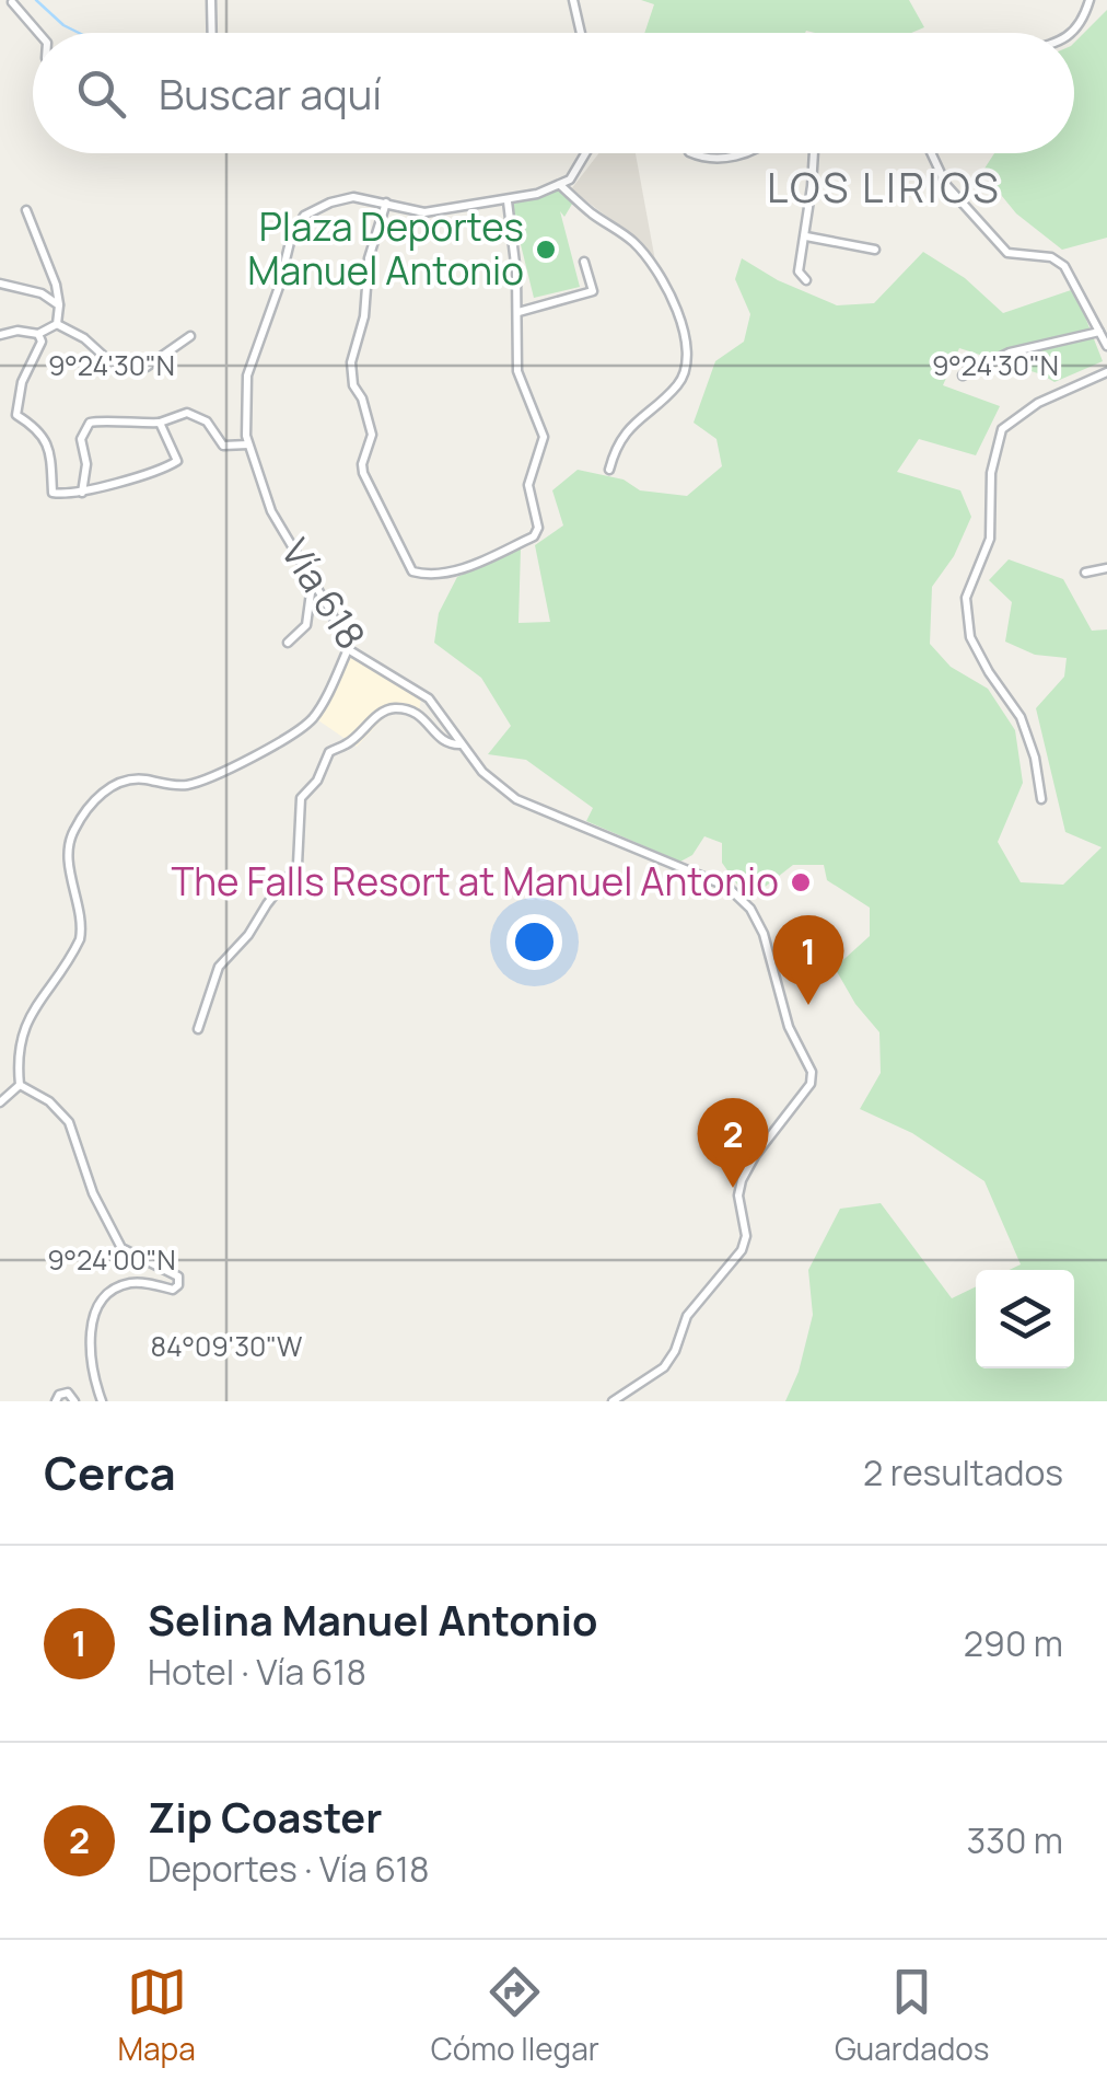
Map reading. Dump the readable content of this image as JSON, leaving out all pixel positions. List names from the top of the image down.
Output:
{
  "streets": {
    "street": ["Vía 618"]
  },
  "districts": ["LOS LIRIOS"],
  "places": ["Plaza Deportes Manuel Antonio", "The Falls Resort at Manuel Antonio"],
  "page": {
    "search": "Buscar aquí",
    "pins": ["1", "2"],
    "heading": ["Cerca", "2 resultados"],
    "list": [
      {
        "mark": "1",
        "name": "Selina Manuel Antonio",
        "note": "Hotel · Vía 618",
        "value": "290 m"
      },
      {
        "mark": "2",
        "name": "Zip Coaster",
        "note": "Deportes · Vía 618",
        "value": "330 m"
      }
    ],
    "nav": ["Mapa", "Cómo llegar", "Guardados"]
  },
  "coordinates": ["9°24'30\"N", "9°24'00\"N", "84°09'30\"W"]
}
